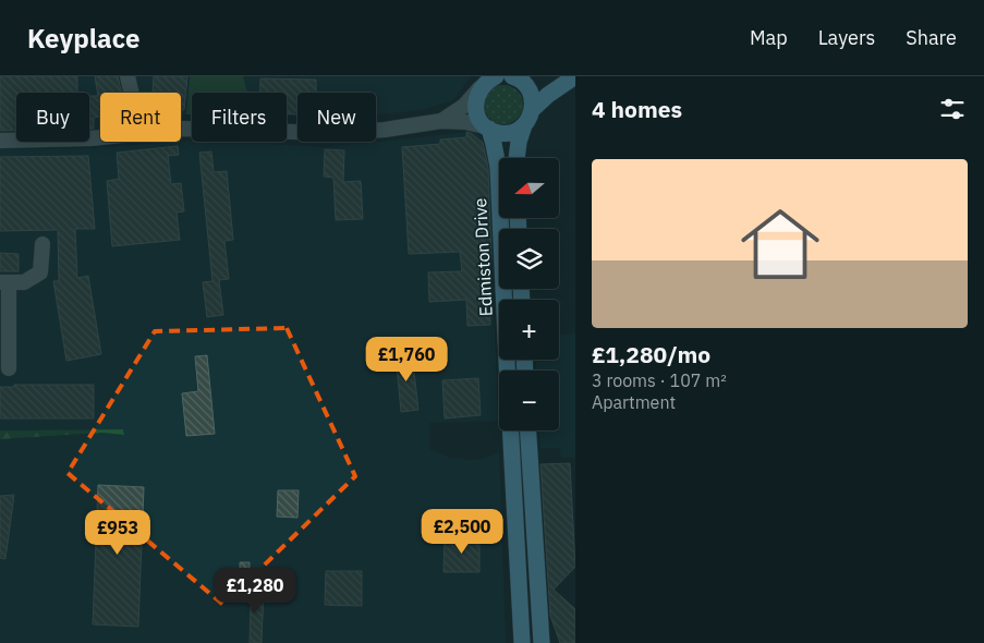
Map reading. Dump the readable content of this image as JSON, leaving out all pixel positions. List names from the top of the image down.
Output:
{
  "streets": {
    "main road": ["Edmiston Drive"]
  },
  "north": "left",
  "page": {
    "header": "Keyplace",
    "nav": ["Map", "Layers", "Share"],
    "heading": "4 homes",
    "chip": [
      "Buy",
      "Rent",
      "Filters",
      "New"
    ],
    "list": [
      {
        "name": "£1,280/mo",
        "note": "3 rooms · 107 m² · Apartment"
      }
    ],
    "map_buttons": ["+", "−"],
    "price": [
      "£1,760",
      "£2,500",
      "£953",
      "£1,280"
    ]
  }
}
